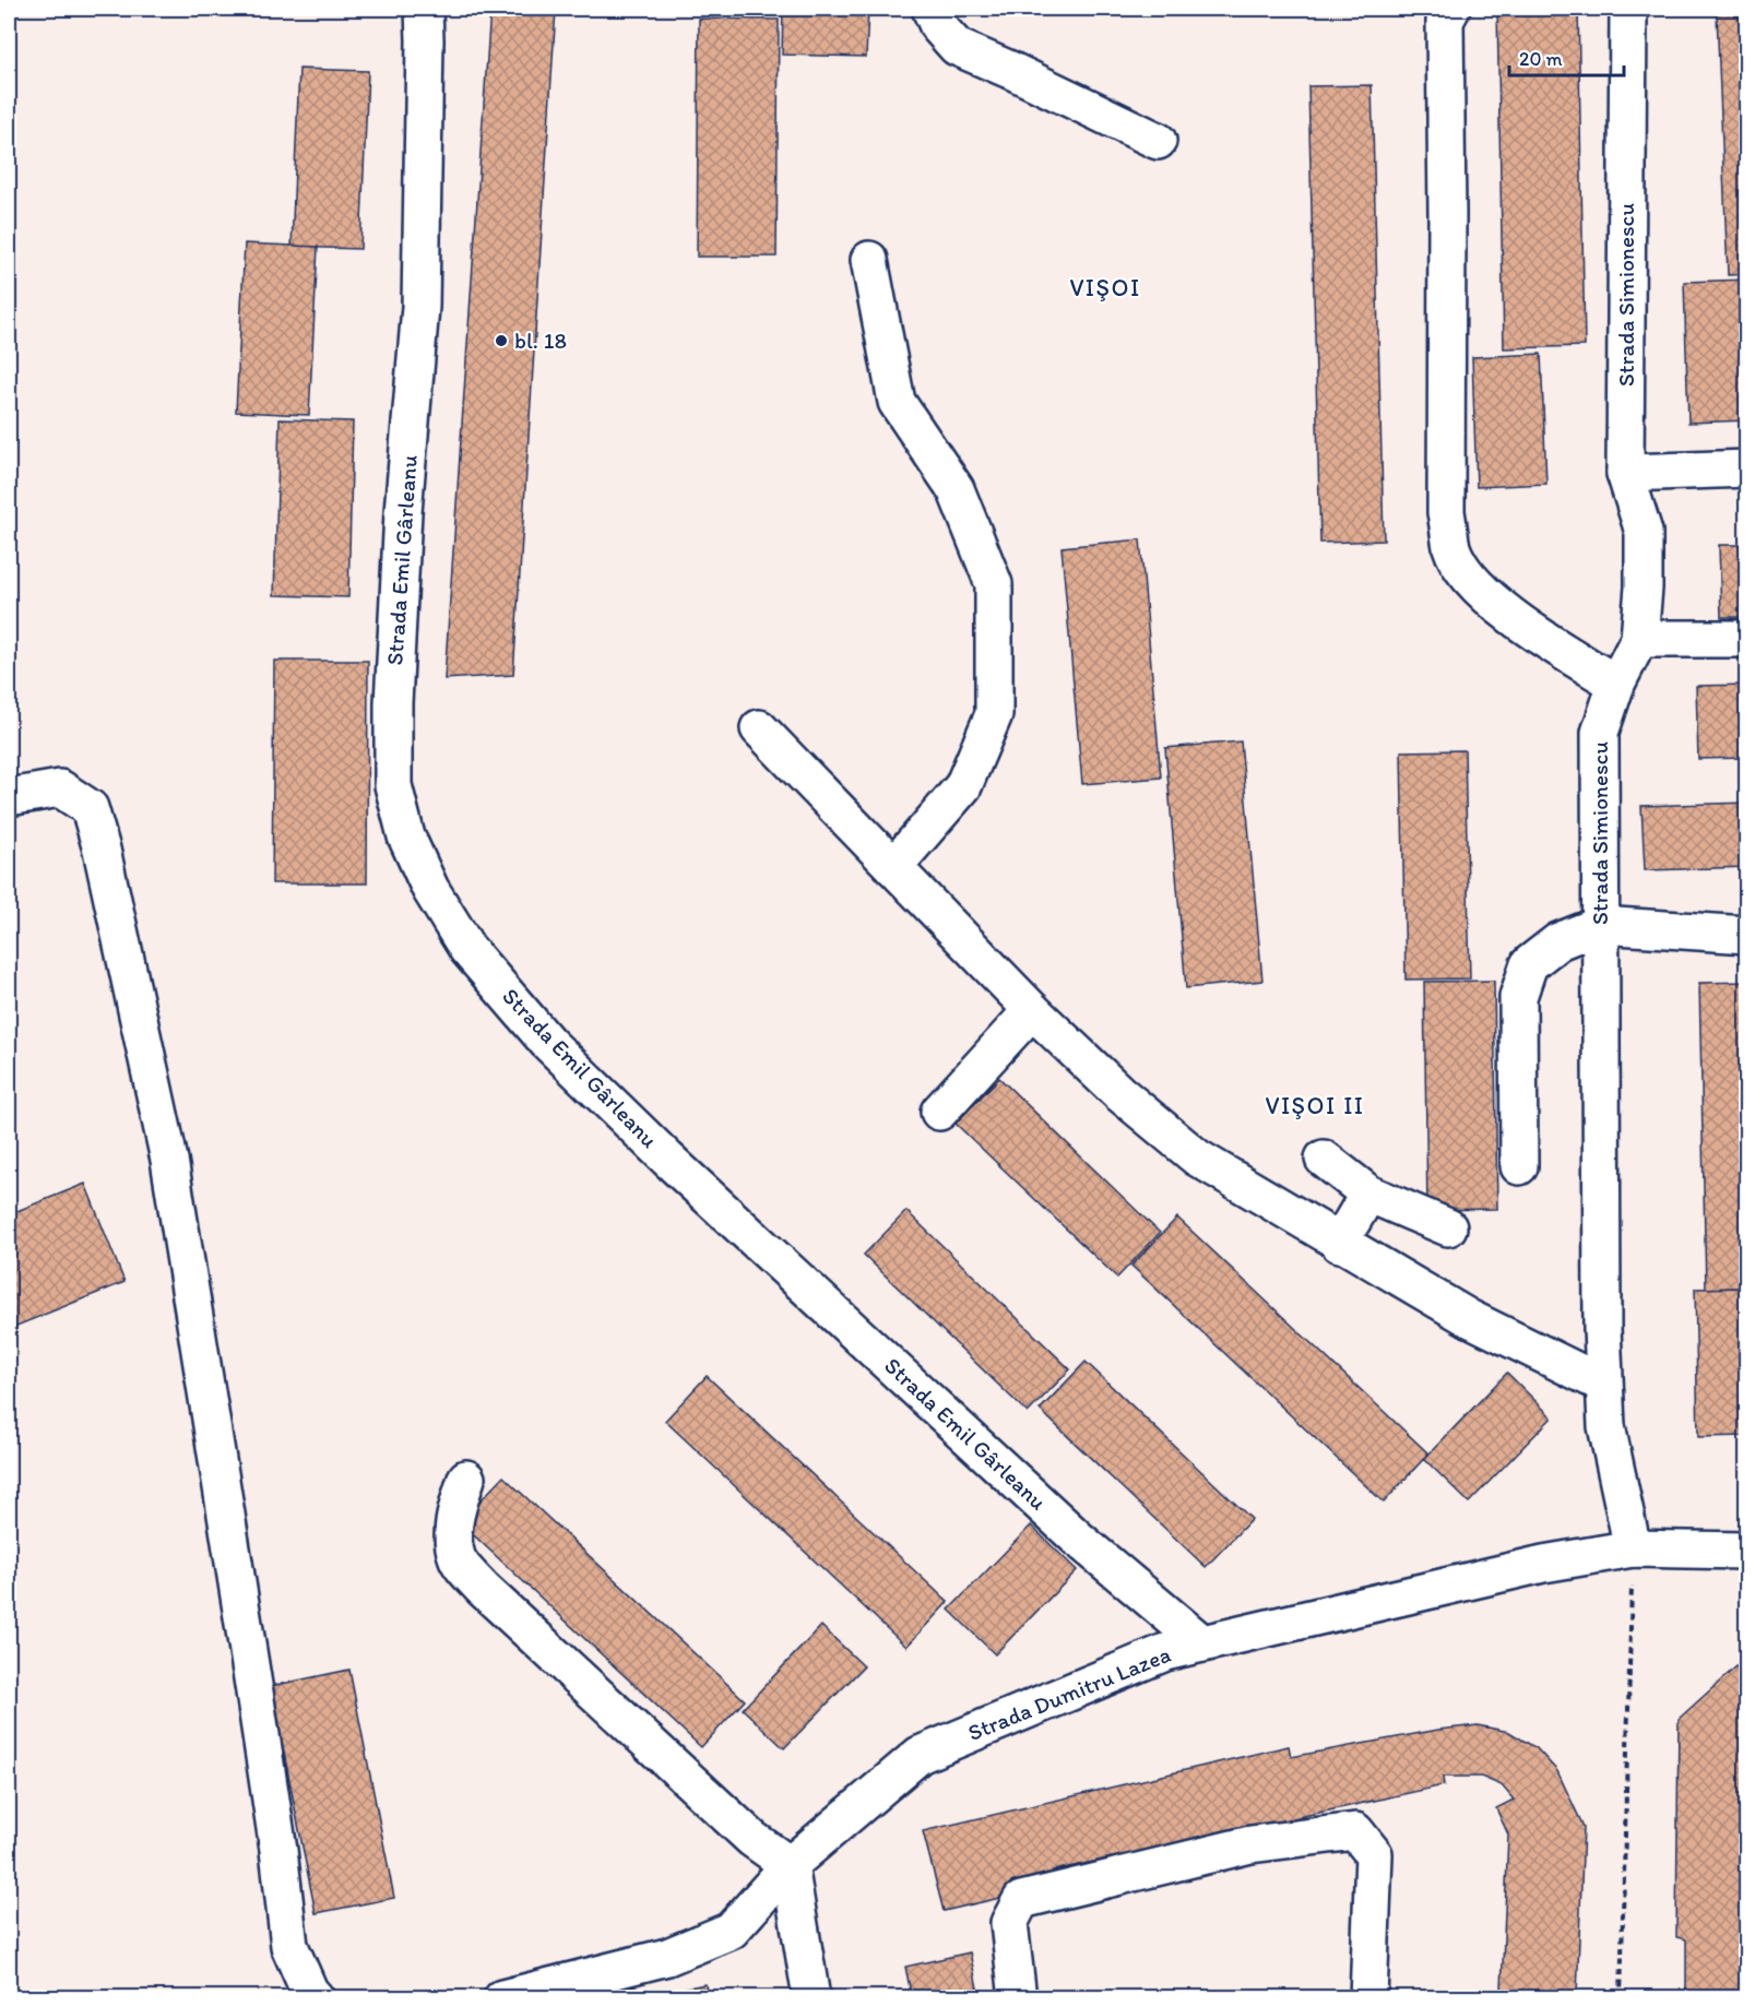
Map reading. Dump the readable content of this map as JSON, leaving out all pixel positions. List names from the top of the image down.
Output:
{
  "streets": {
    "street": ["Strada Simionescu", "Strada Emil Gârleanu", "Strada Dumitru Lazea"]
  },
  "crossings": [
    ["Strada Simionescu", "Strada Dumitru Lazea"],
    ["Strada Emil Gârleanu", "Strada Dumitru Lazea"]
  ],
  "districts": ["VIŞOI", "VIŞOI II"],
  "places": ["bl. 18"],
  "scale_bar": "20 m"
}
